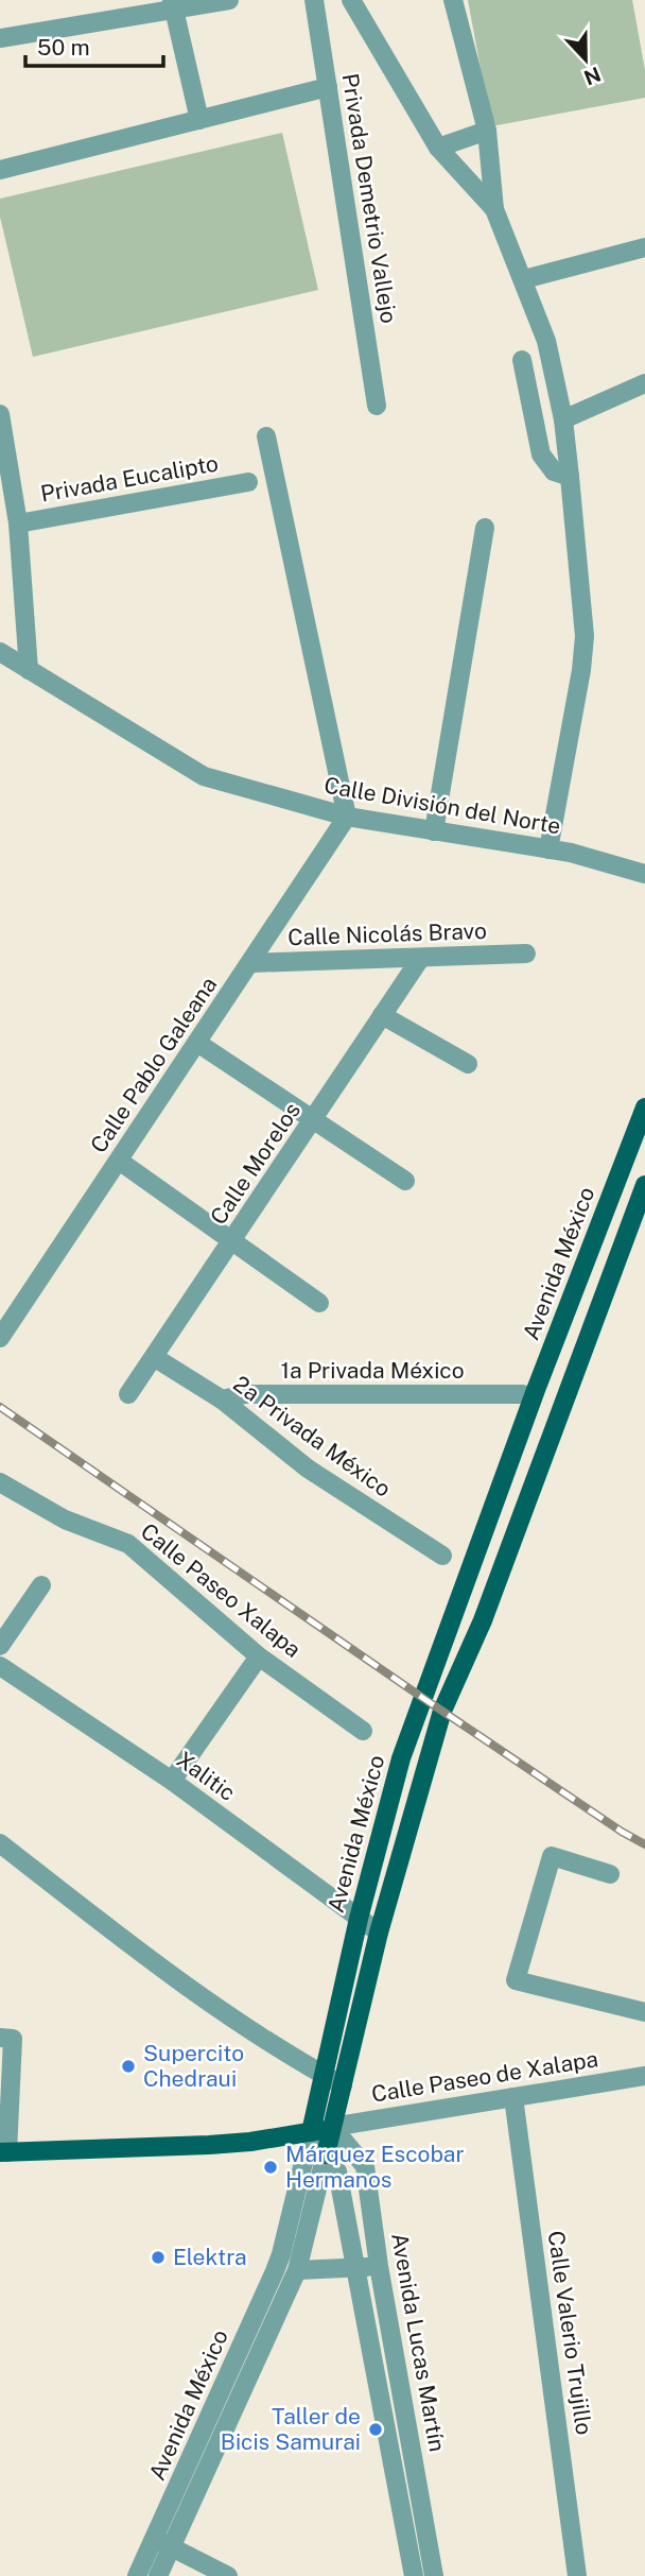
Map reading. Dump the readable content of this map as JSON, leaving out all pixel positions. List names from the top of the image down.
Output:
{
  "streets": {
    "main road": ["Avenida México"],
    "street": [
      "Privada Demetrio Vallejo",
      "Privada Eucalipto",
      "Calle División del Norte",
      "Calle Nicolás Bravo",
      "Calle Pablo Galeana",
      "Calle Morelos",
      "1a Privada México",
      "2a Privada México",
      "Calle Paseo Xalapa",
      "Xalitic",
      "Calle Paseo de Xalapa",
      "Calle Valerio Trujillo",
      "Avenida Lucas Martín"
    ]
  },
  "crossings": [
    ["Calle División del Norte", "Calle Pablo Galeana"],
    ["Calle Nicolás Bravo", "Calle Pablo Galeana"],
    ["Calle Nicolás Bravo", "Calle Morelos"],
    ["Calle Morelos", "2a Privada México"],
    ["Avenida México", "Xalitic"],
    ["Avenida México", "Calle Paseo de Xalapa"],
    ["Avenida México", "Avenida Lucas Martín"],
    ["1a Privada México", "2a Privada México"],
    ["Calle Paseo de Xalapa", "Calle Valerio Trujillo"],
    ["Calle Paseo de Xalapa", "Avenida Lucas Martín"]
  ],
  "places": [
    "Supercito Chedraui",
    "Márquez Escobar Hermanos",
    "Elektra",
    "Taller de Bicis Samurai"
  ],
  "scale_bar": "50 m",
  "north": "bottom"
}
